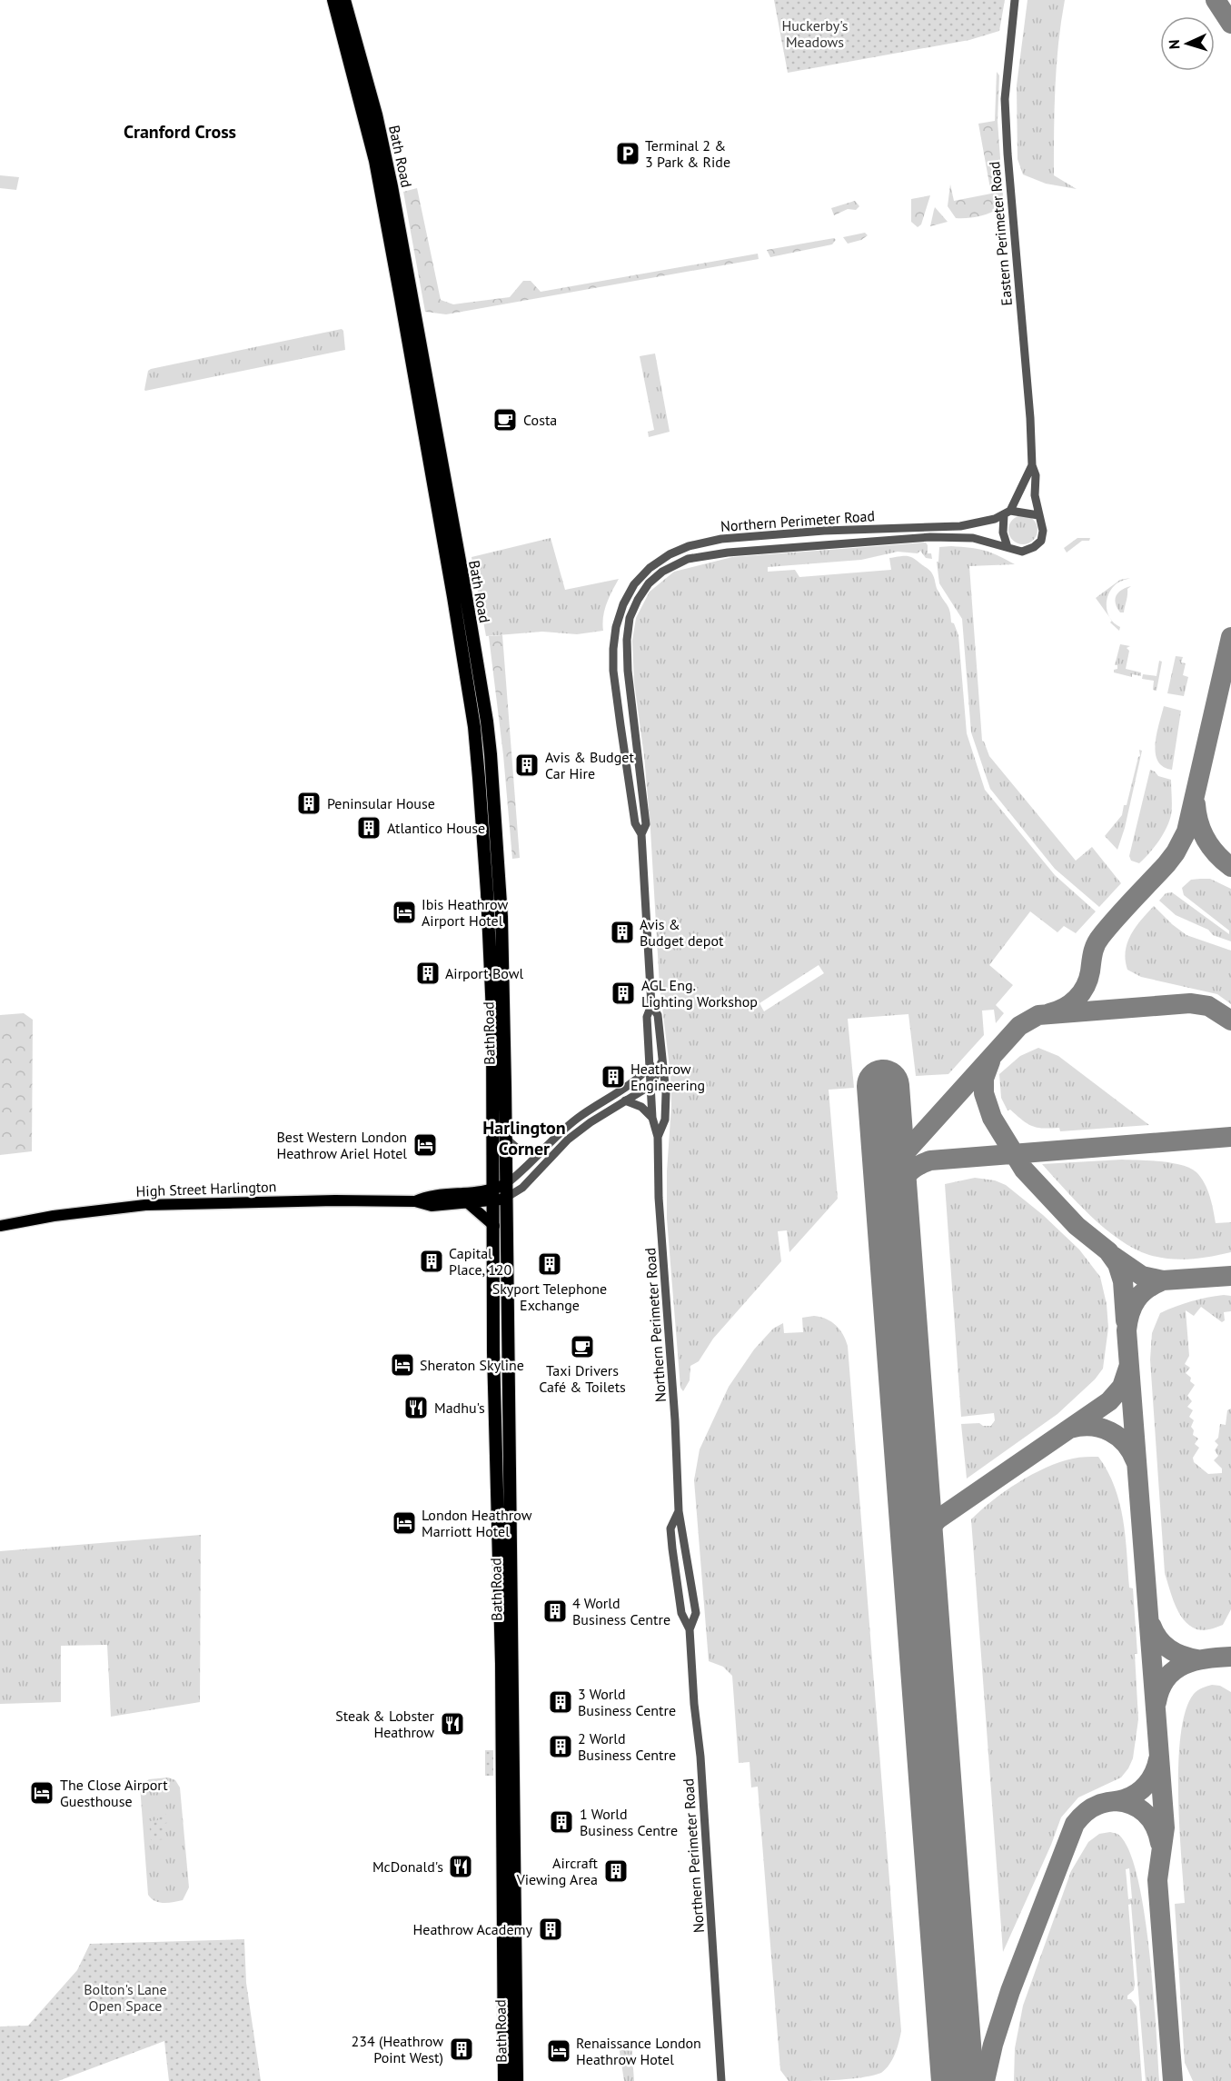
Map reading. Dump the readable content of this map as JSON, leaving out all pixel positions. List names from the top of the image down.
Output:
{
  "streets": {
    "highway": ["Bath Road"],
    "main road": ["High Street Harlington"],
    "street": ["Eastern Perimeter Road", "Northern Perimeter Road"]
  },
  "crossings": [
    ["Bath Road", "High Street Harlington"],
    ["Eastern Perimeter Road", "Northern Perimeter Road"]
  ],
  "districts": ["Cranford Cross", "Harlington Corner"],
  "parks": ["Huckerby's Meadows", "Bolton's Lane Open Space"],
  "places": {
    "parking": ["Terminal 2 & 3 Park & Ride"],
    "cafe": ["Costa", "Taxi Drivers Café & Toilets"],
    "building": [
      "Avis & Budget Car Hire",
      "Peninsular House",
      "Atlantico House",
      "Avis & Budget depot",
      "Airport Bowl",
      "AGL Eng. Lighting Workshop",
      "Heathrow Engineering",
      "Capital Place, 120",
      "Skyport Telephone Exchange",
      "4 World Business Centre",
      "3 World Business Centre",
      "2 World Business Centre",
      "1 World Business Centre",
      "Aircraft Viewing Area",
      "Heathrow Academy",
      "234 (Heathrow Point West)"
    ],
    "hotel": [
      "Ibis Heathrow Airport Hotel",
      "Best Western London Heathrow Ariel Hotel",
      "Sheraton Skyline",
      "London Heathrow Marriott Hotel",
      "The Close Airport Guesthouse",
      "Renaissance London Heathrow Hotel"
    ],
    "restaurant": ["Madhu's", "Steak & Lobster Heathrow", "McDonald's"]
  },
  "north": "left"
}
